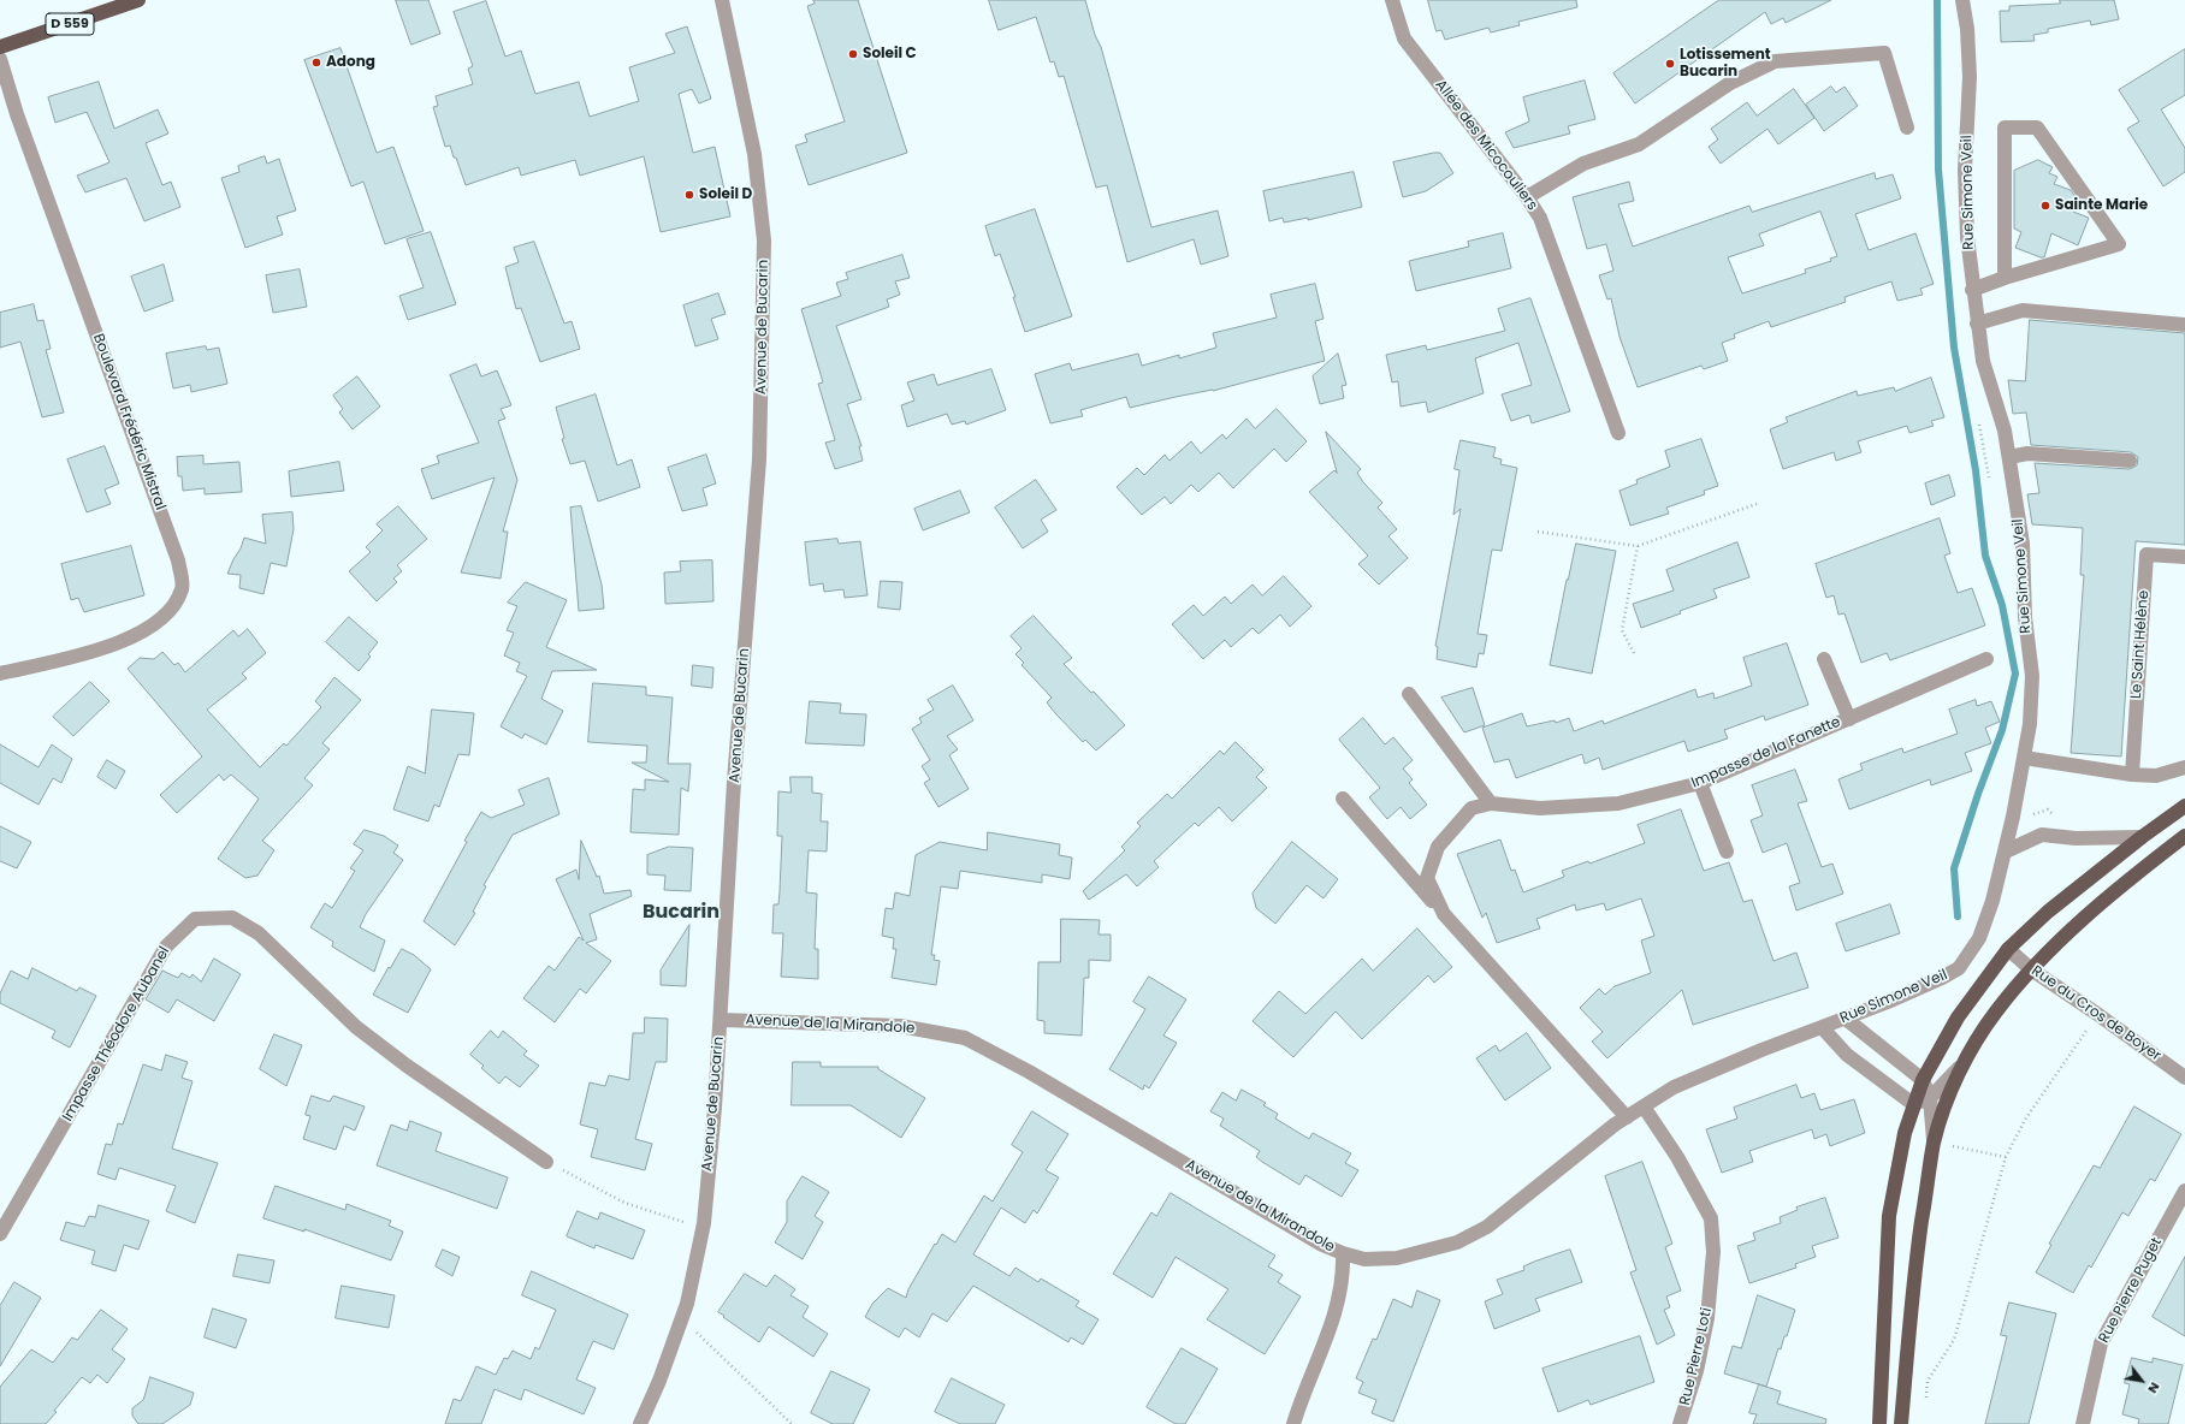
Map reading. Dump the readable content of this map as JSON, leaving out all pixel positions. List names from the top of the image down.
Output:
{
  "streets": {
    "main road": ["D 559"],
    "street": [
      "Allée des Micocouliers",
      "Rue Simone Veil",
      "Avenue de Bucarin",
      "Boulevard Frédéric Mistral",
      "Le Saint Hélène",
      "Impasse de la Fanette",
      "Rue du Cros de Boyer",
      "Avenue de la Mirandole",
      "Impasse Théodore Aubanel",
      "Rue Pierre Puget",
      "Rue Pierre Loti"
    ]
  },
  "crossings": [
    ["Rue Simone Veil", "Avenue de la Mirandole"],
    ["Avenue de Bucarin", "Avenue de la Mirandole"],
    ["Impasse de la Fanette", "Avenue de la Mirandole"],
    ["Avenue de la Mirandole", "Rue Pierre Loti"]
  ],
  "districts": ["Bucarin"],
  "places": [
    "Soleil C",
    "Adong",
    "Lotissement Bucarin",
    "Soleil D",
    "Sainte Marie"
  ],
  "north": "bottom right"
}
